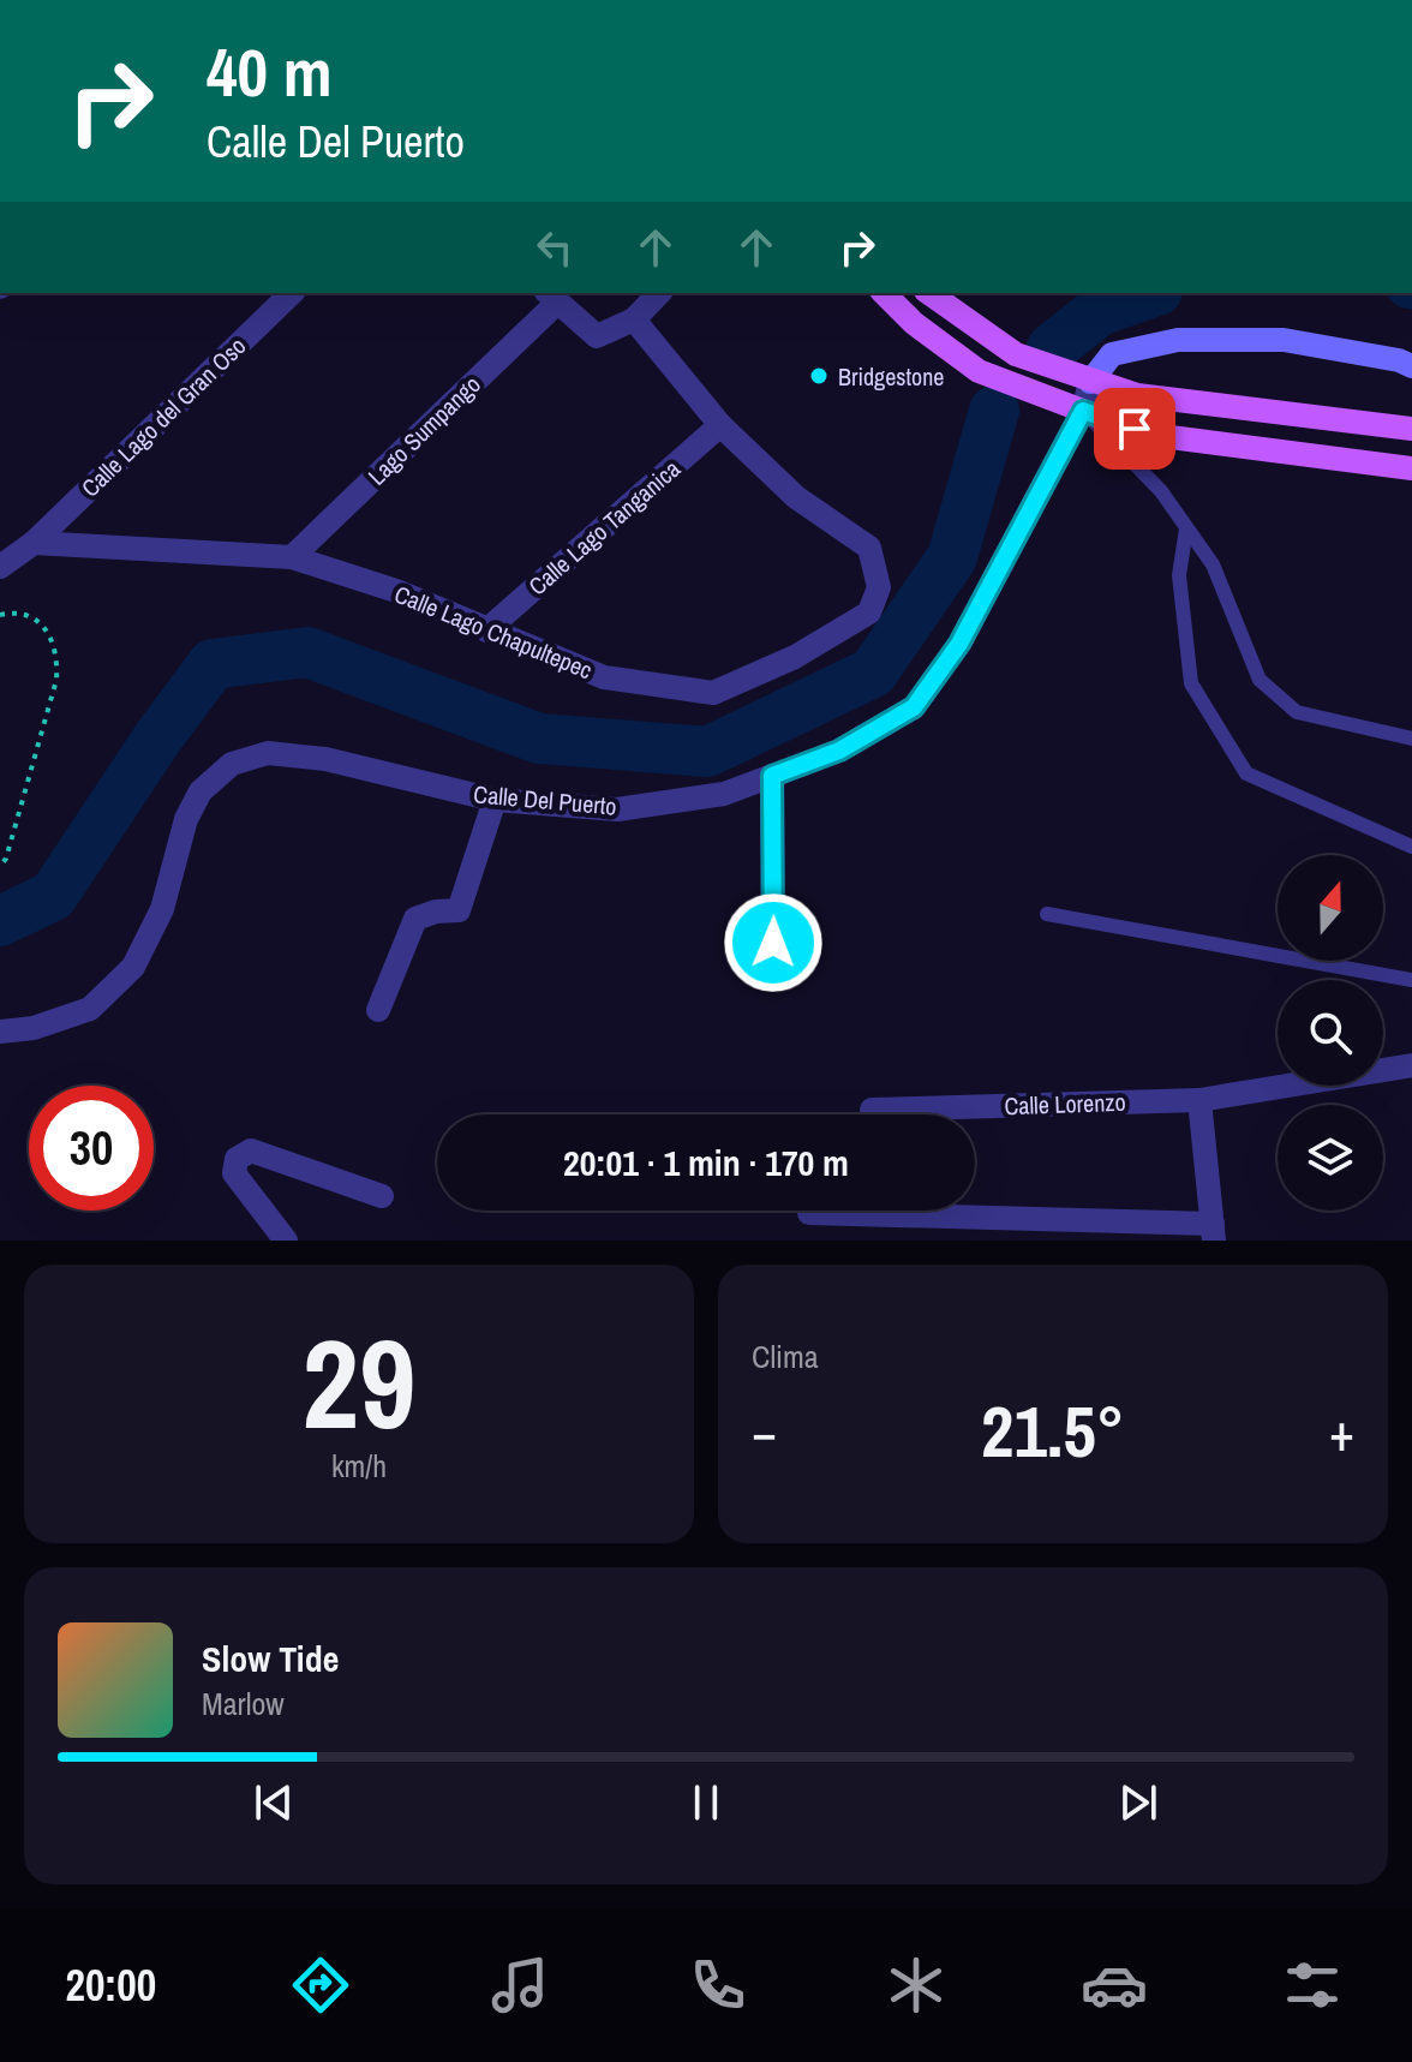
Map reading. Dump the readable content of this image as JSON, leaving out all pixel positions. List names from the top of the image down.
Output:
{
  "streets": {
    "street": [
      "Calle Lago del Gran Oso",
      "Lago Sumpango",
      "Calle Lago Tanganica",
      "Calle Lago Chapultepec",
      "Calle Del Puerto",
      "Calle Lorenzo"
    ]
  },
  "crossings": [
    ["Calle Lago del Gran Oso", "Calle Lago Chapultepec"],
    ["Lago Sumpango", "Calle Lago Chapultepec"],
    ["Calle Lago Tanganica", "Calle Lago Chapultepec"]
  ],
  "places": ["Bridgestone"],
  "north": "top",
  "page": {
    "turn": ["40 m", "Calle Del Puerto"],
    "limit": "30",
    "trip": "20:01 · 1 min · 170 m",
    "tile": [
      ["29", "km/h"],
      "Clima"
    ],
    "heat": ["−", "21.5°", "+"],
    "song": ["Slow Tide", "Marlow"],
    "tabs": "20:00"
  }
}
